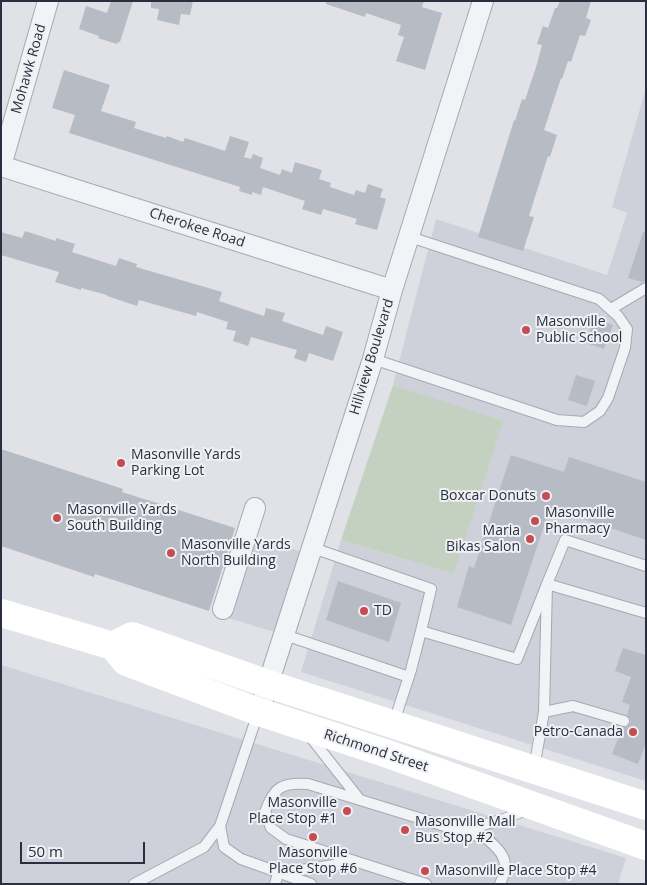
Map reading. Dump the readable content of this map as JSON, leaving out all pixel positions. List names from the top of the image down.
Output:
{
  "streets": {
    "main road": ["Richmond Street"],
    "street": ["Mohawk Road", "Cherokee Road", "Hillview Boulevard"]
  },
  "crossings": [
    ["Mohawk Road", "Cherokee Road"],
    ["Cherokee Road", "Hillview Boulevard"],
    ["Hillview Boulevard", "Richmond Street"]
  ],
  "places": [
    "Masonville Public School",
    "Masonville Yards Parking Lot",
    "Boxcar Donuts",
    "Masonville Yards South Building",
    "Masonville Pharmacy",
    "Maria Bikas Salon",
    "Masonville Yards North Building",
    "TD",
    "Petro-Canada",
    "Masonville Place Stop #1",
    "Masonville Mall Bus Stop #2",
    "Masonville Place Stop #6",
    "Masonville Place Stop #4"
  ],
  "scale_bar": "50 m"
}
